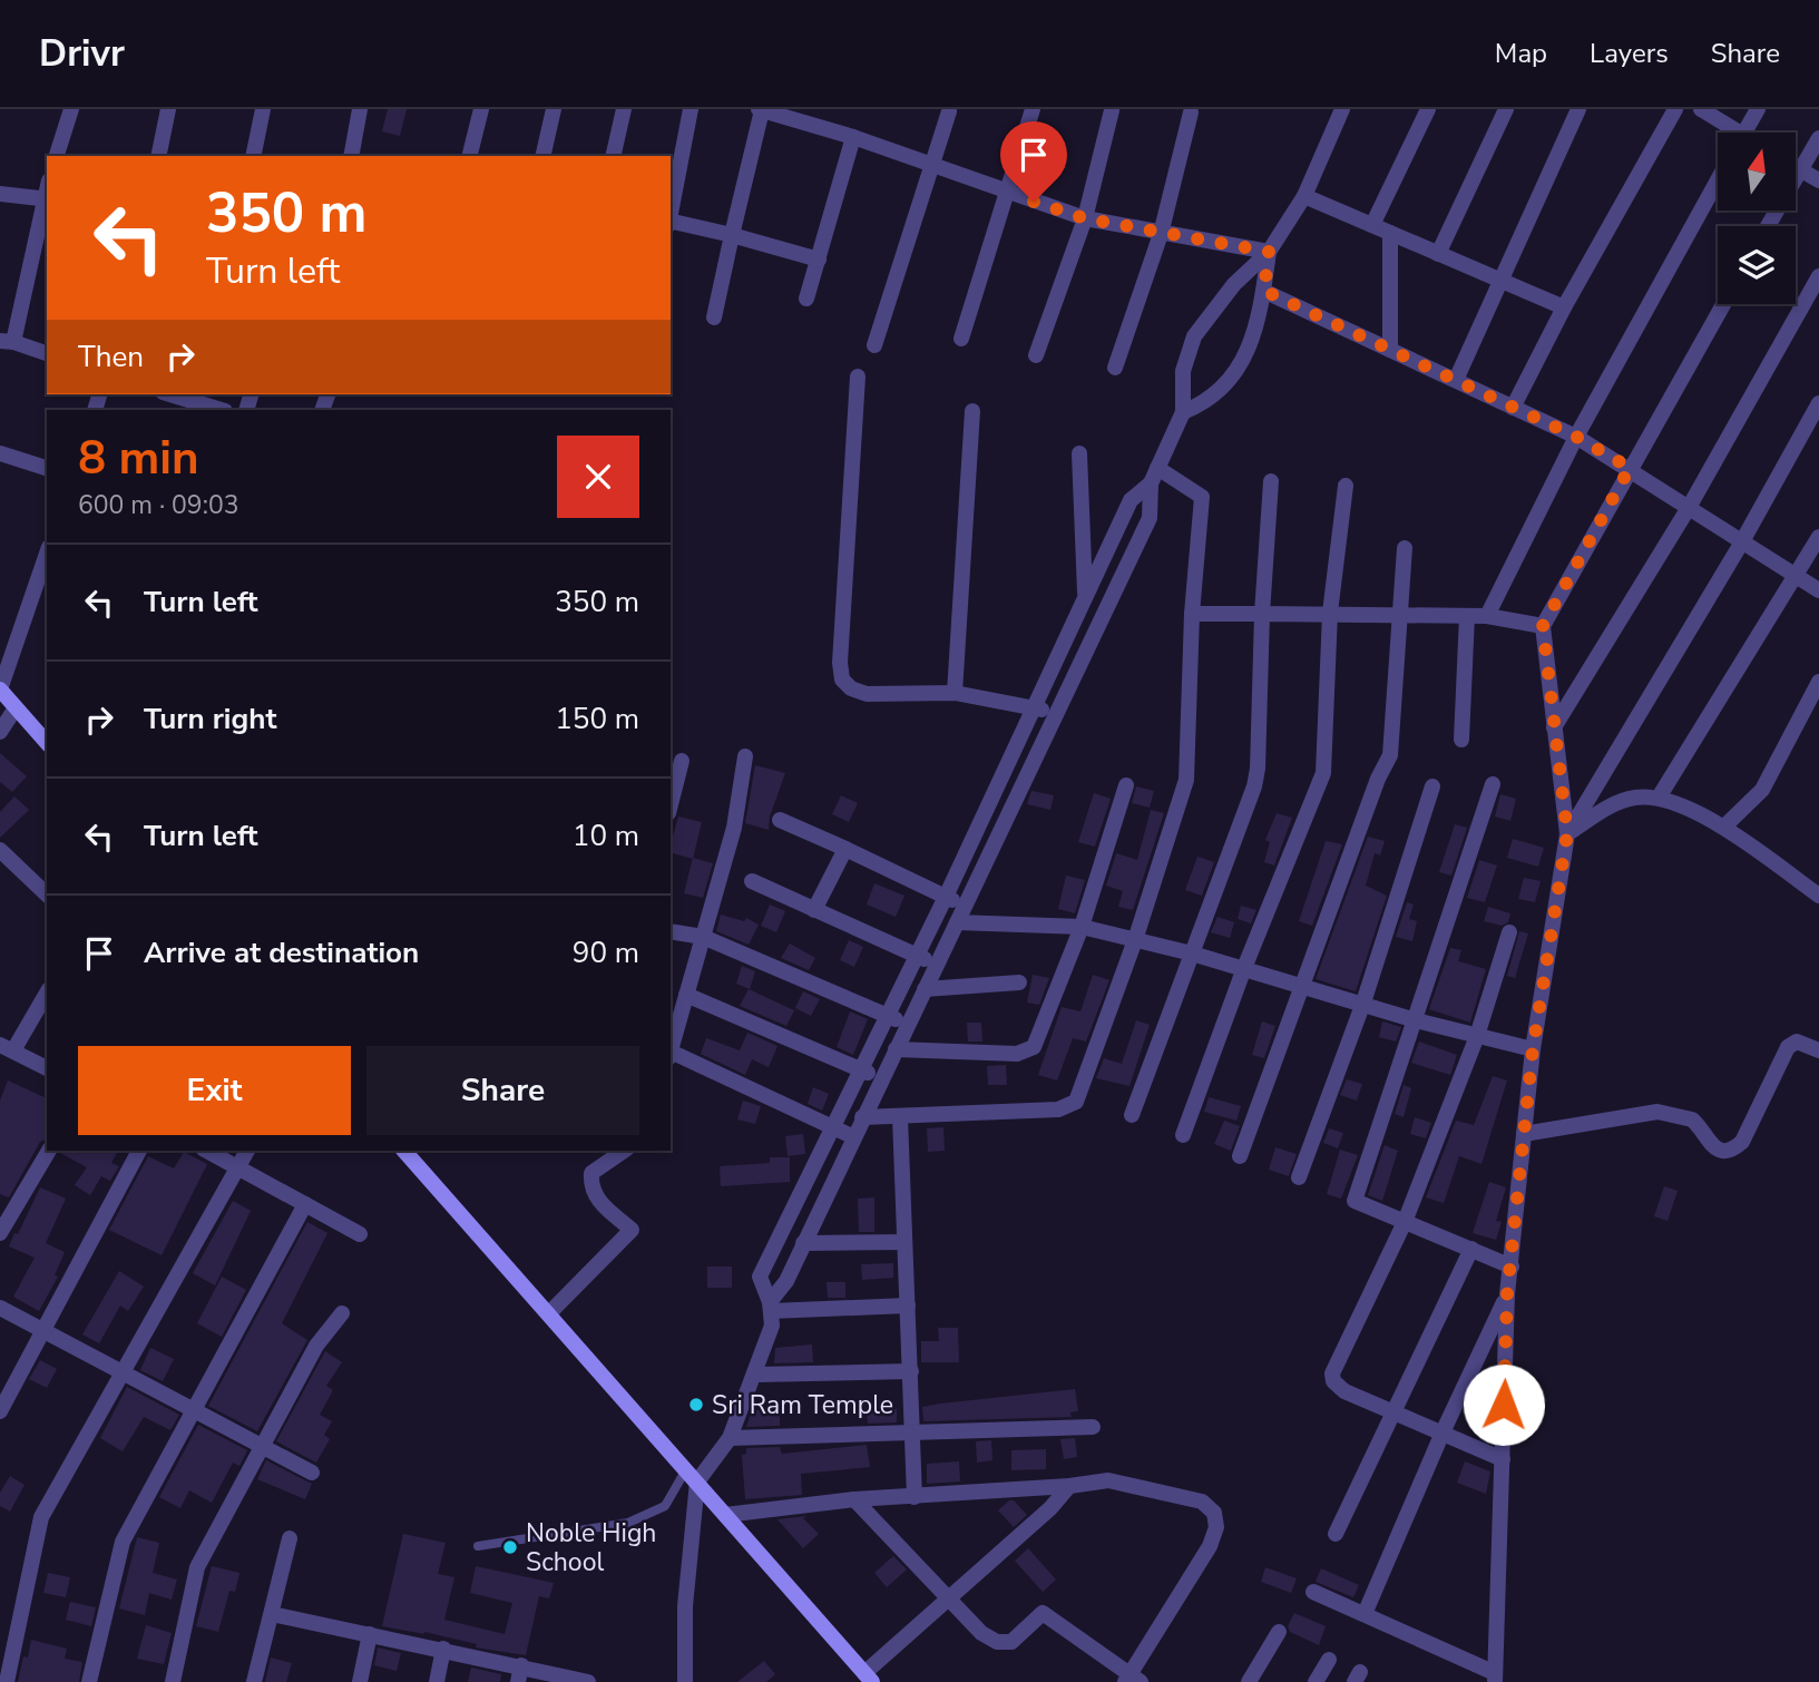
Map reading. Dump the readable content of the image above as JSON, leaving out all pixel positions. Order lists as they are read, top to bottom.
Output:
{
  "places": ["Sri Ram Temple", "Noble High School"],
  "north": "top",
  "page": {
    "header": "Drivr",
    "nav": ["Map", "Layers", "Share"],
    "turn": ["350 m", "Turn left"],
    "then": "Then",
    "heading": ["8 min", "600 m · 09:03"],
    "list": [
      {
        "name": "Turn left",
        "value": "350 m"
      },
      {
        "name": "Turn right",
        "value": "150 m"
      },
      {
        "name": "Turn left",
        "value": "10 m"
      },
      {
        "name": "Arrive at destination",
        "value": "90 m"
      }
    ],
    "buttons": ["Exit", "Share"]
  }
}
